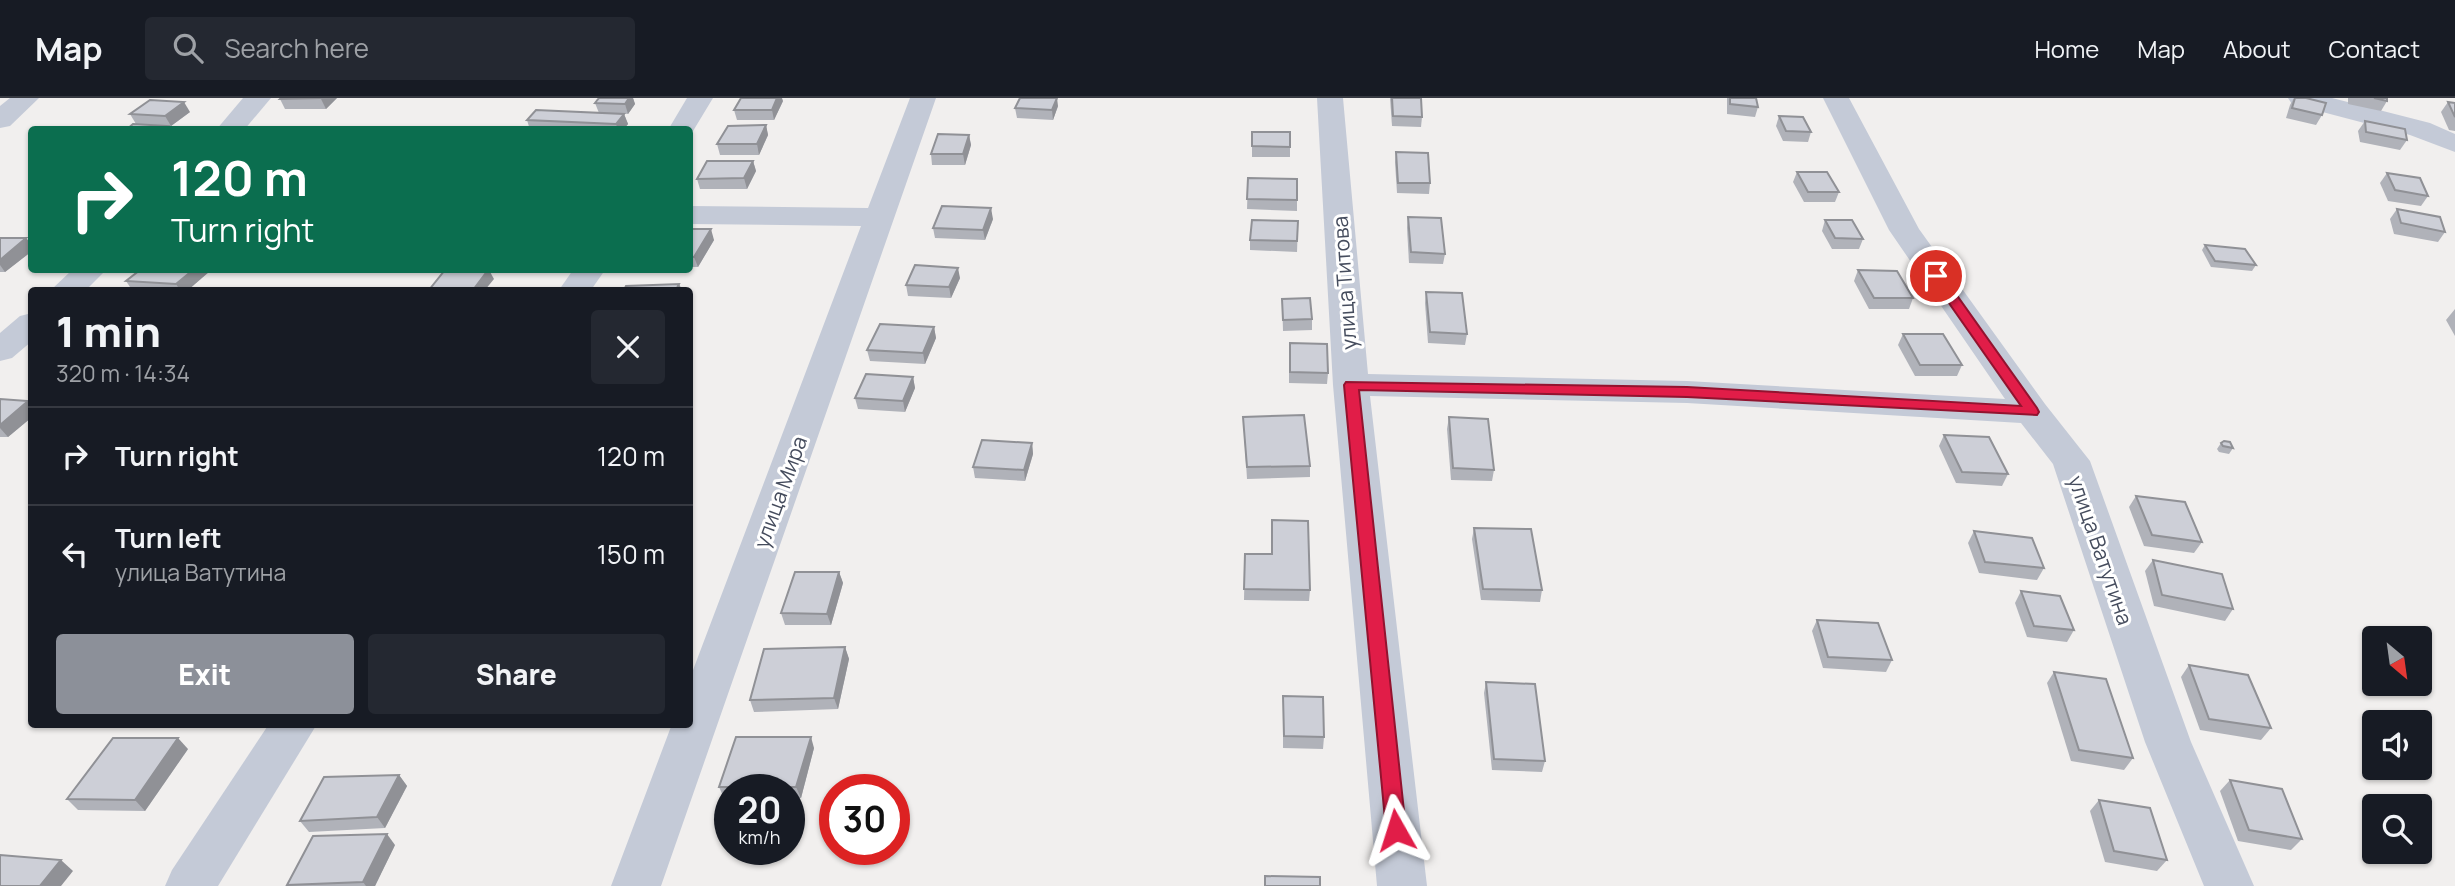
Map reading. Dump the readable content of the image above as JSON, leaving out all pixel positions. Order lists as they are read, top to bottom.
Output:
{
  "streets": {
    "street": ["улица Титова", "улица Мира", "улица Ватутина"]
  },
  "north": "bottom right",
  "page": {
    "header": "Map",
    "search": "Search here",
    "nav": [
      "Home",
      "Map",
      "About",
      "Contact"
    ],
    "turn": ["120 m", "Turn right"],
    "heading": ["1 min", "320 m · 14:34"],
    "list": [
      {
        "name": "Turn right",
        "value": "120 m"
      },
      {
        "name": "Turn left",
        "note": "улица Ватутина",
        "value": "150 m"
      }
    ],
    "buttons": ["Exit", "Share"],
    "speed": "20 km/h",
    "limit": "30"
  }
}
